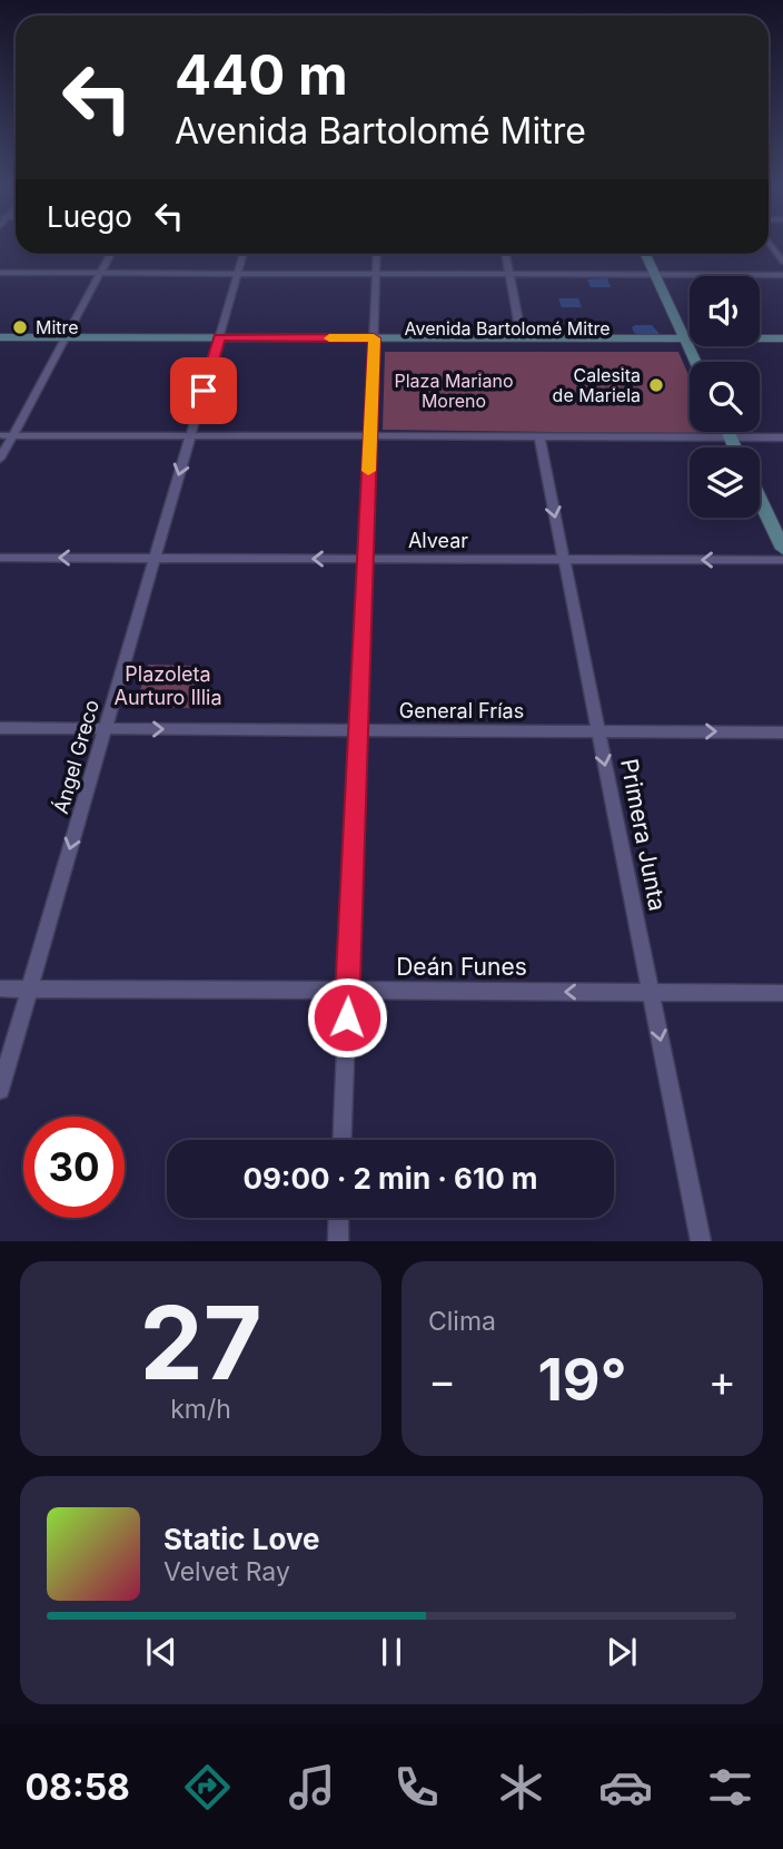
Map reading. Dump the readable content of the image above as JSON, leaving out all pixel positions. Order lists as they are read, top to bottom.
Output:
{
  "streets": {
    "main road": ["Avenida Bartolomé Mitre"],
    "street": [
      "Alvear",
      "General Frías",
      "Ángel Greco",
      "Primera Junta",
      "Deán Funes"
    ]
  },
  "crossings": [
    ["Avenida Bartolomé Mitre", "Ángel Greco"],
    ["Alvear", "Ángel Greco"],
    ["Alvear", "Primera Junta"],
    ["General Frías", "Ángel Greco"],
    ["General Frías", "Primera Junta"],
    ["Ángel Greco", "Deán Funes"],
    ["Primera Junta", "Deán Funes"]
  ],
  "one_way": [
    "Alvear",
    "General Frías",
    "Ángel Greco",
    "Primera Junta",
    "Deán Funes"
  ],
  "parks": ["Plaza Mariano Moreno", "Plazoleta Aurturo Illia"],
  "places": ["Mitre", "Calesita de Mariela"],
  "page": {
    "turn": ["440 m", "Avenida Bartolomé Mitre"],
    "then": "Luego",
    "limit": "30",
    "trip": "09:00 · 2 min · 610 m",
    "tile": [
      ["27", "km/h"],
      "Clima"
    ],
    "heat": ["−", "19°", "+"],
    "song": ["Static Love", "Velvet Ray"],
    "tabs": "08:58"
  }
}
